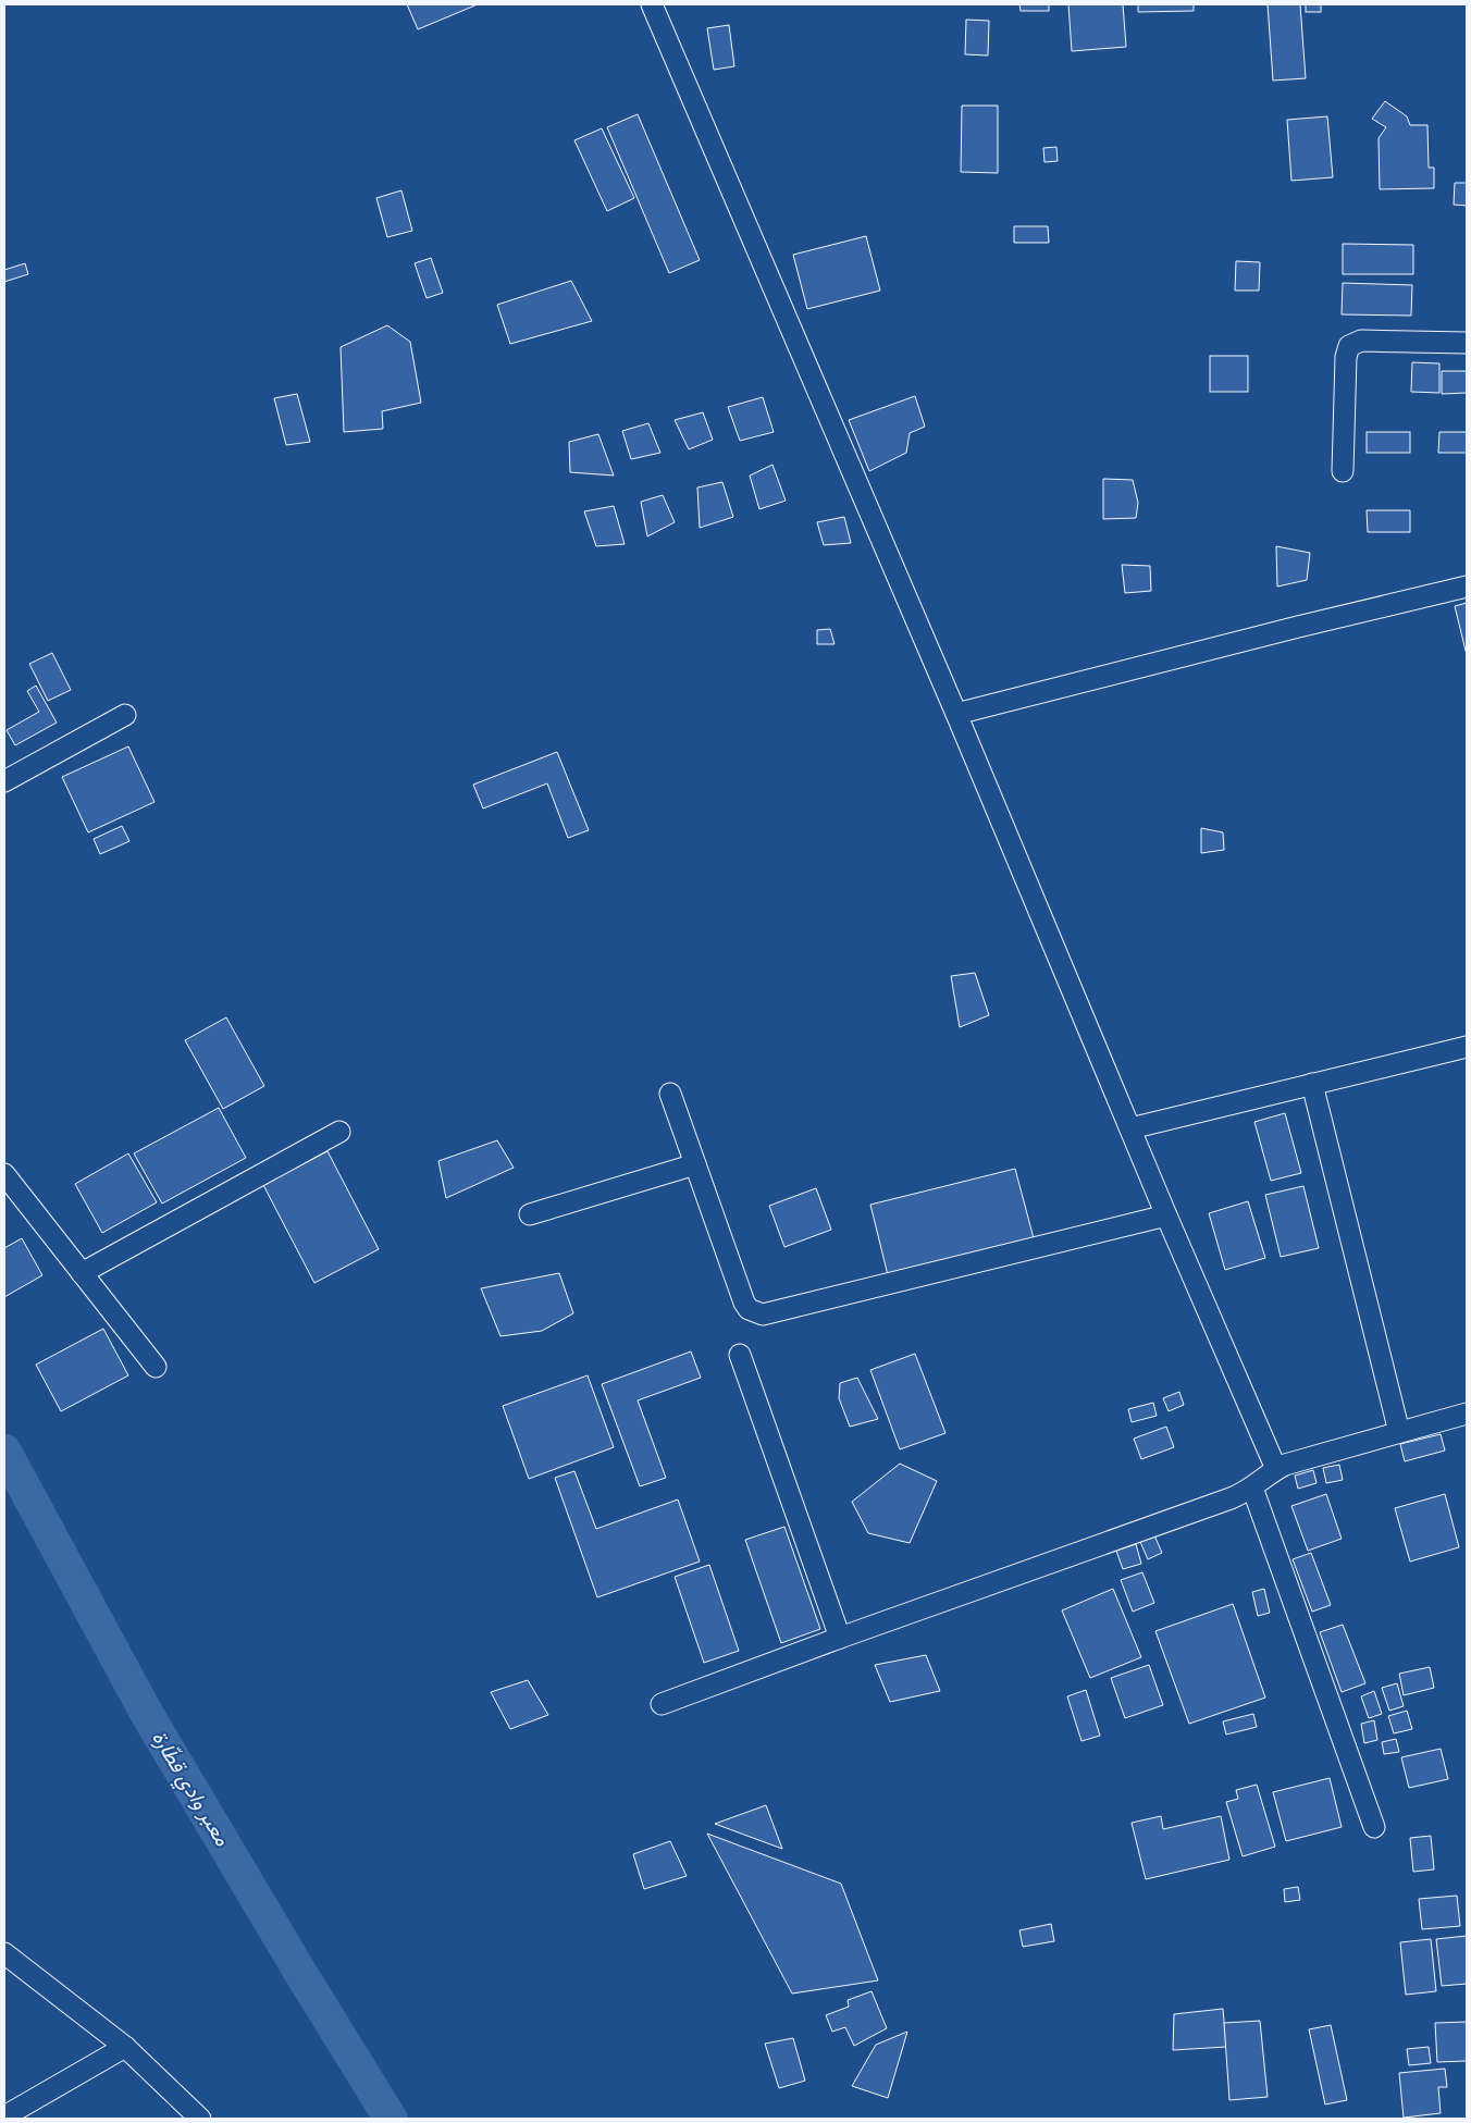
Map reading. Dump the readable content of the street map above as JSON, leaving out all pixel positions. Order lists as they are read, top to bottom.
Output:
{
  "water": ["معبر وادي قطّارة"]
}
